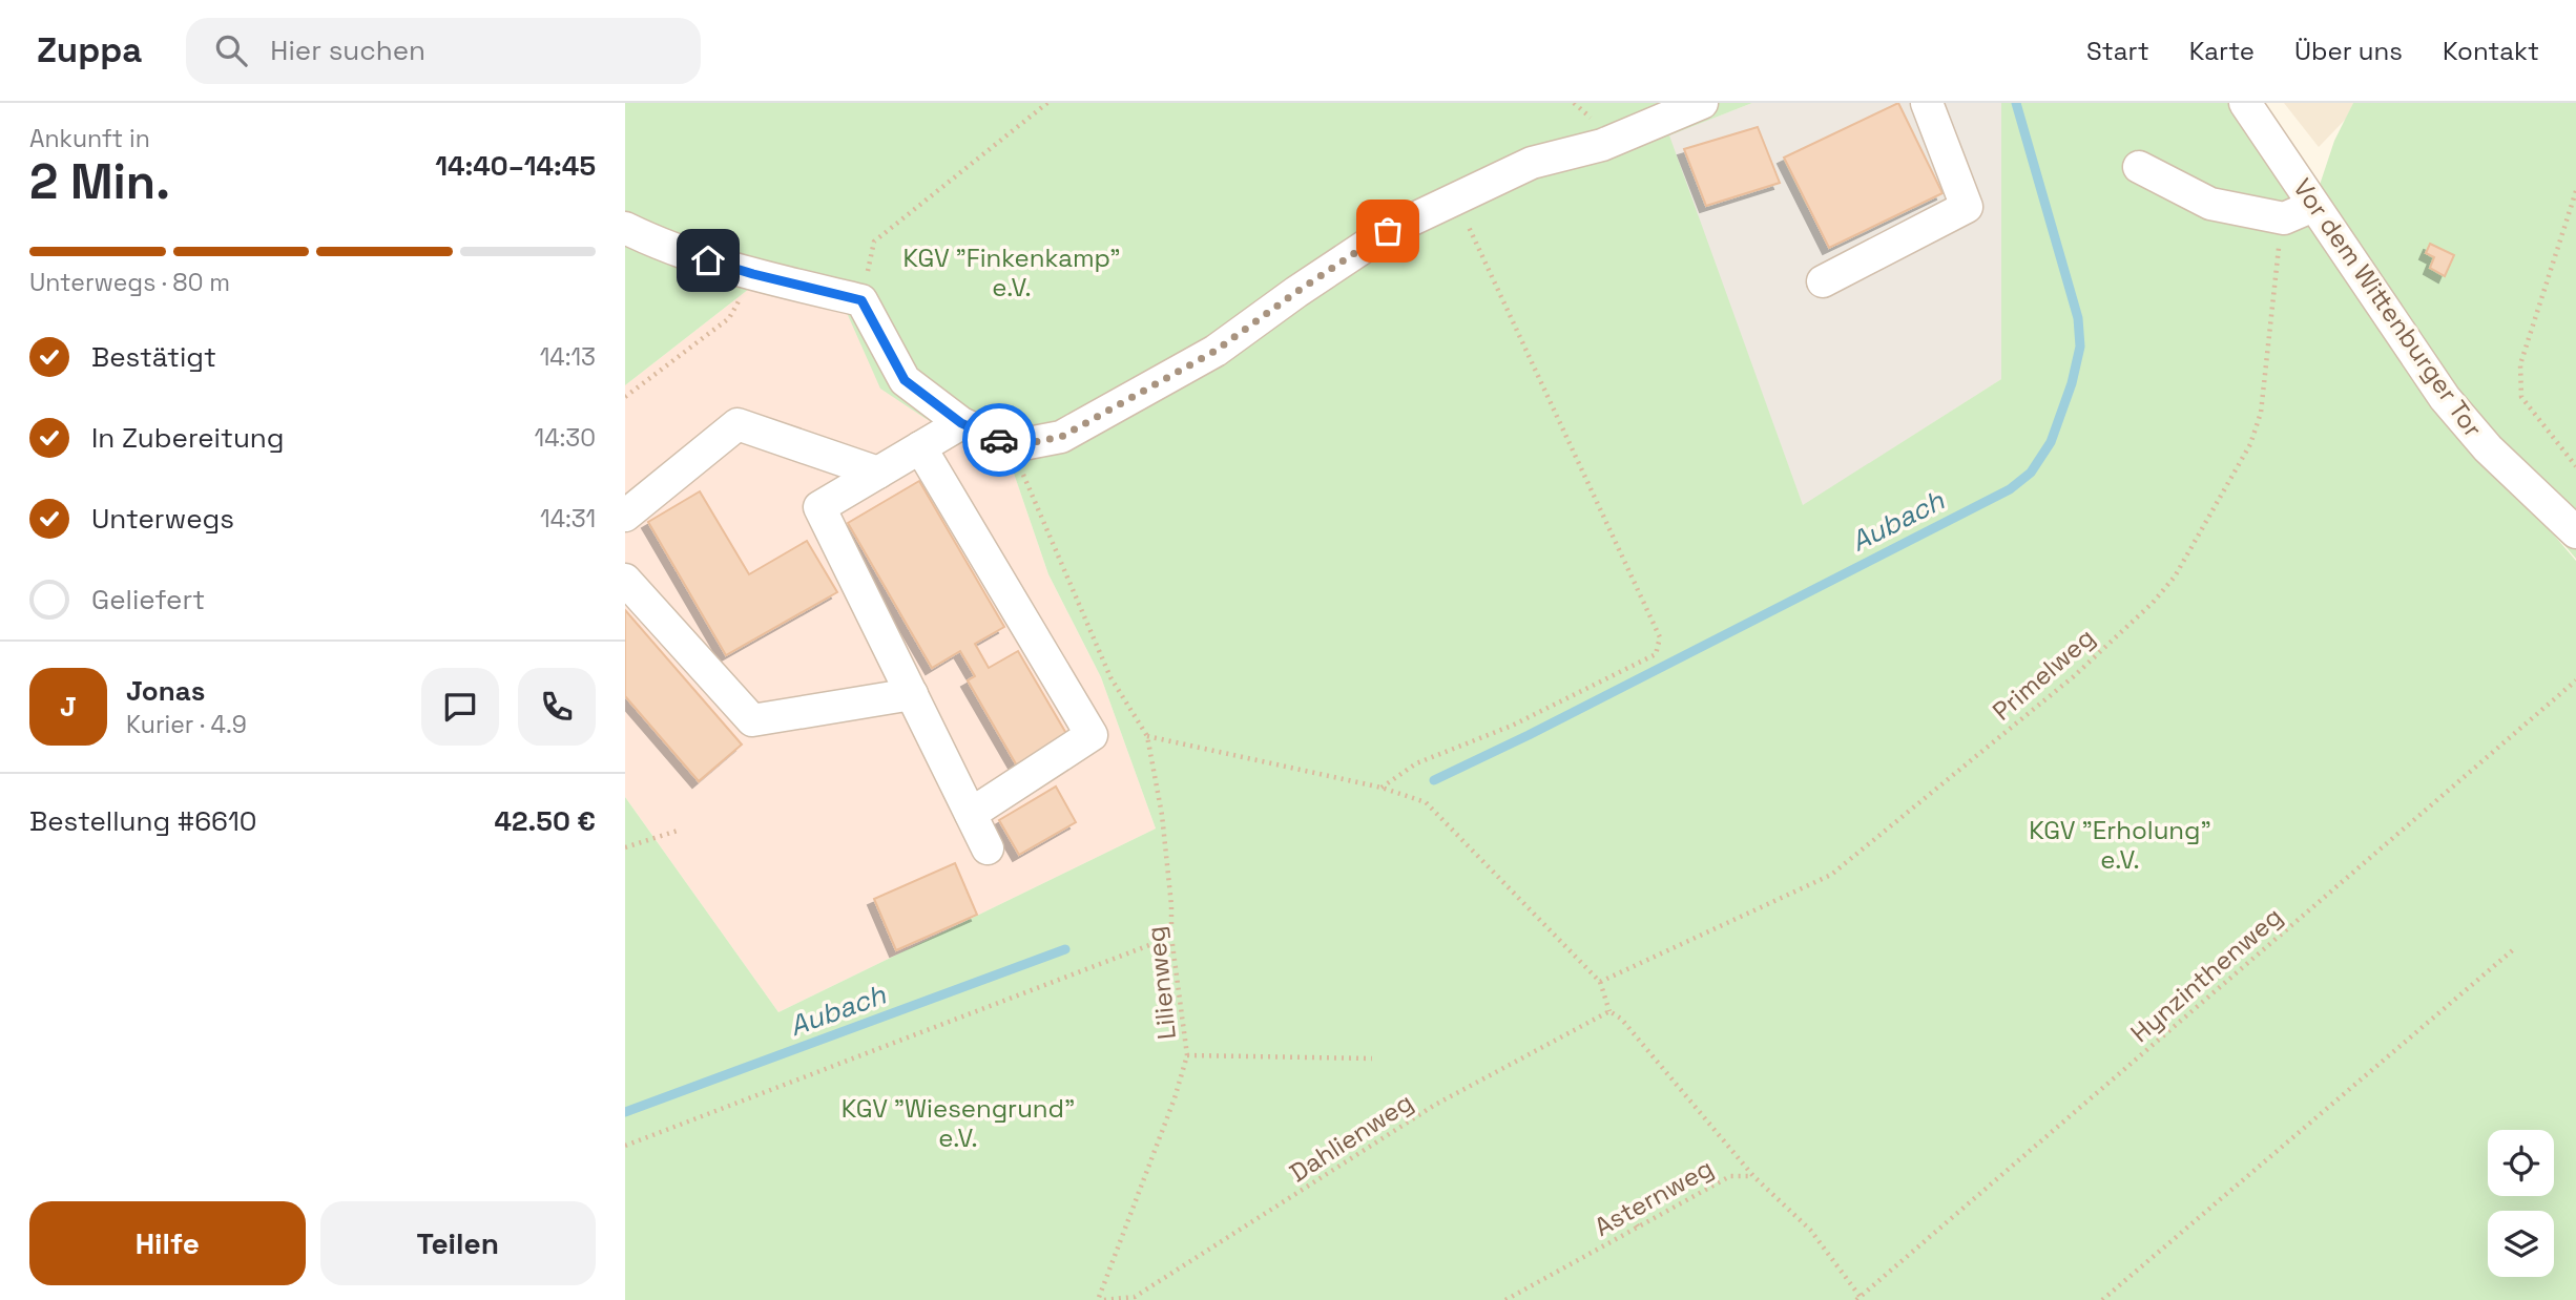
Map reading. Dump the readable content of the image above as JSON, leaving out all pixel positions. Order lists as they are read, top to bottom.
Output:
{
  "streets": {
    "street": ["Vor dem Wittenburger Tor"],
    "path": [
      "Primelweg",
      "Hynzinthenweg",
      "Lilienweg",
      "Dahlienweg",
      "Asternweg"
    ]
  },
  "crossings": [
    ["Hynzinthenweg", "Asternweg"]
  ],
  "water": ["Aubach"],
  "parks": ["KGV \"Finkenkamp\" e.V.", "KGV \"Erholung\" e.V.", "KGV \"Wiesengrund\" e.V."],
  "page": {
    "header": "Zuppa",
    "search": "Hier suchen",
    "nav": [
      "Start",
      "Karte",
      "Über uns",
      "Kontakt"
    ],
    "heading": ["2 Min.", "Ankunft in", "14:40–14:45"],
    "panel": [
      "Jonas",
      "Kurier · 4.9",
      "Bestellung #6610",
      "42.50 €"
    ],
    "bar": "Unterwegs · 80 m",
    "list": [
      ["Bestätigt", "14:13"],
      ["In Zubereitung", "14:30"],
      ["Unterwegs", "14:31"],
      "Geliefert"
    ],
    "round": "J",
    "buttons": ["Hilfe", "Teilen"]
  }
}
